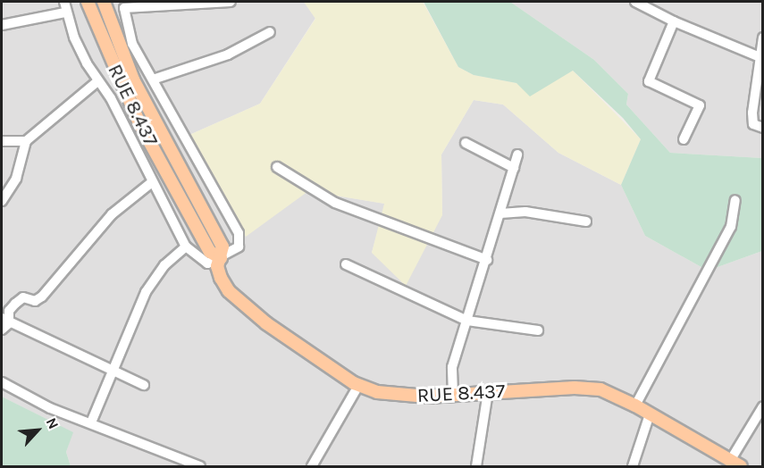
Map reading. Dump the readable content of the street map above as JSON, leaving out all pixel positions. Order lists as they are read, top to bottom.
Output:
{
  "streets": {
    "main road": ["RUE 8.437"]
  },
  "north": "top right"
}
